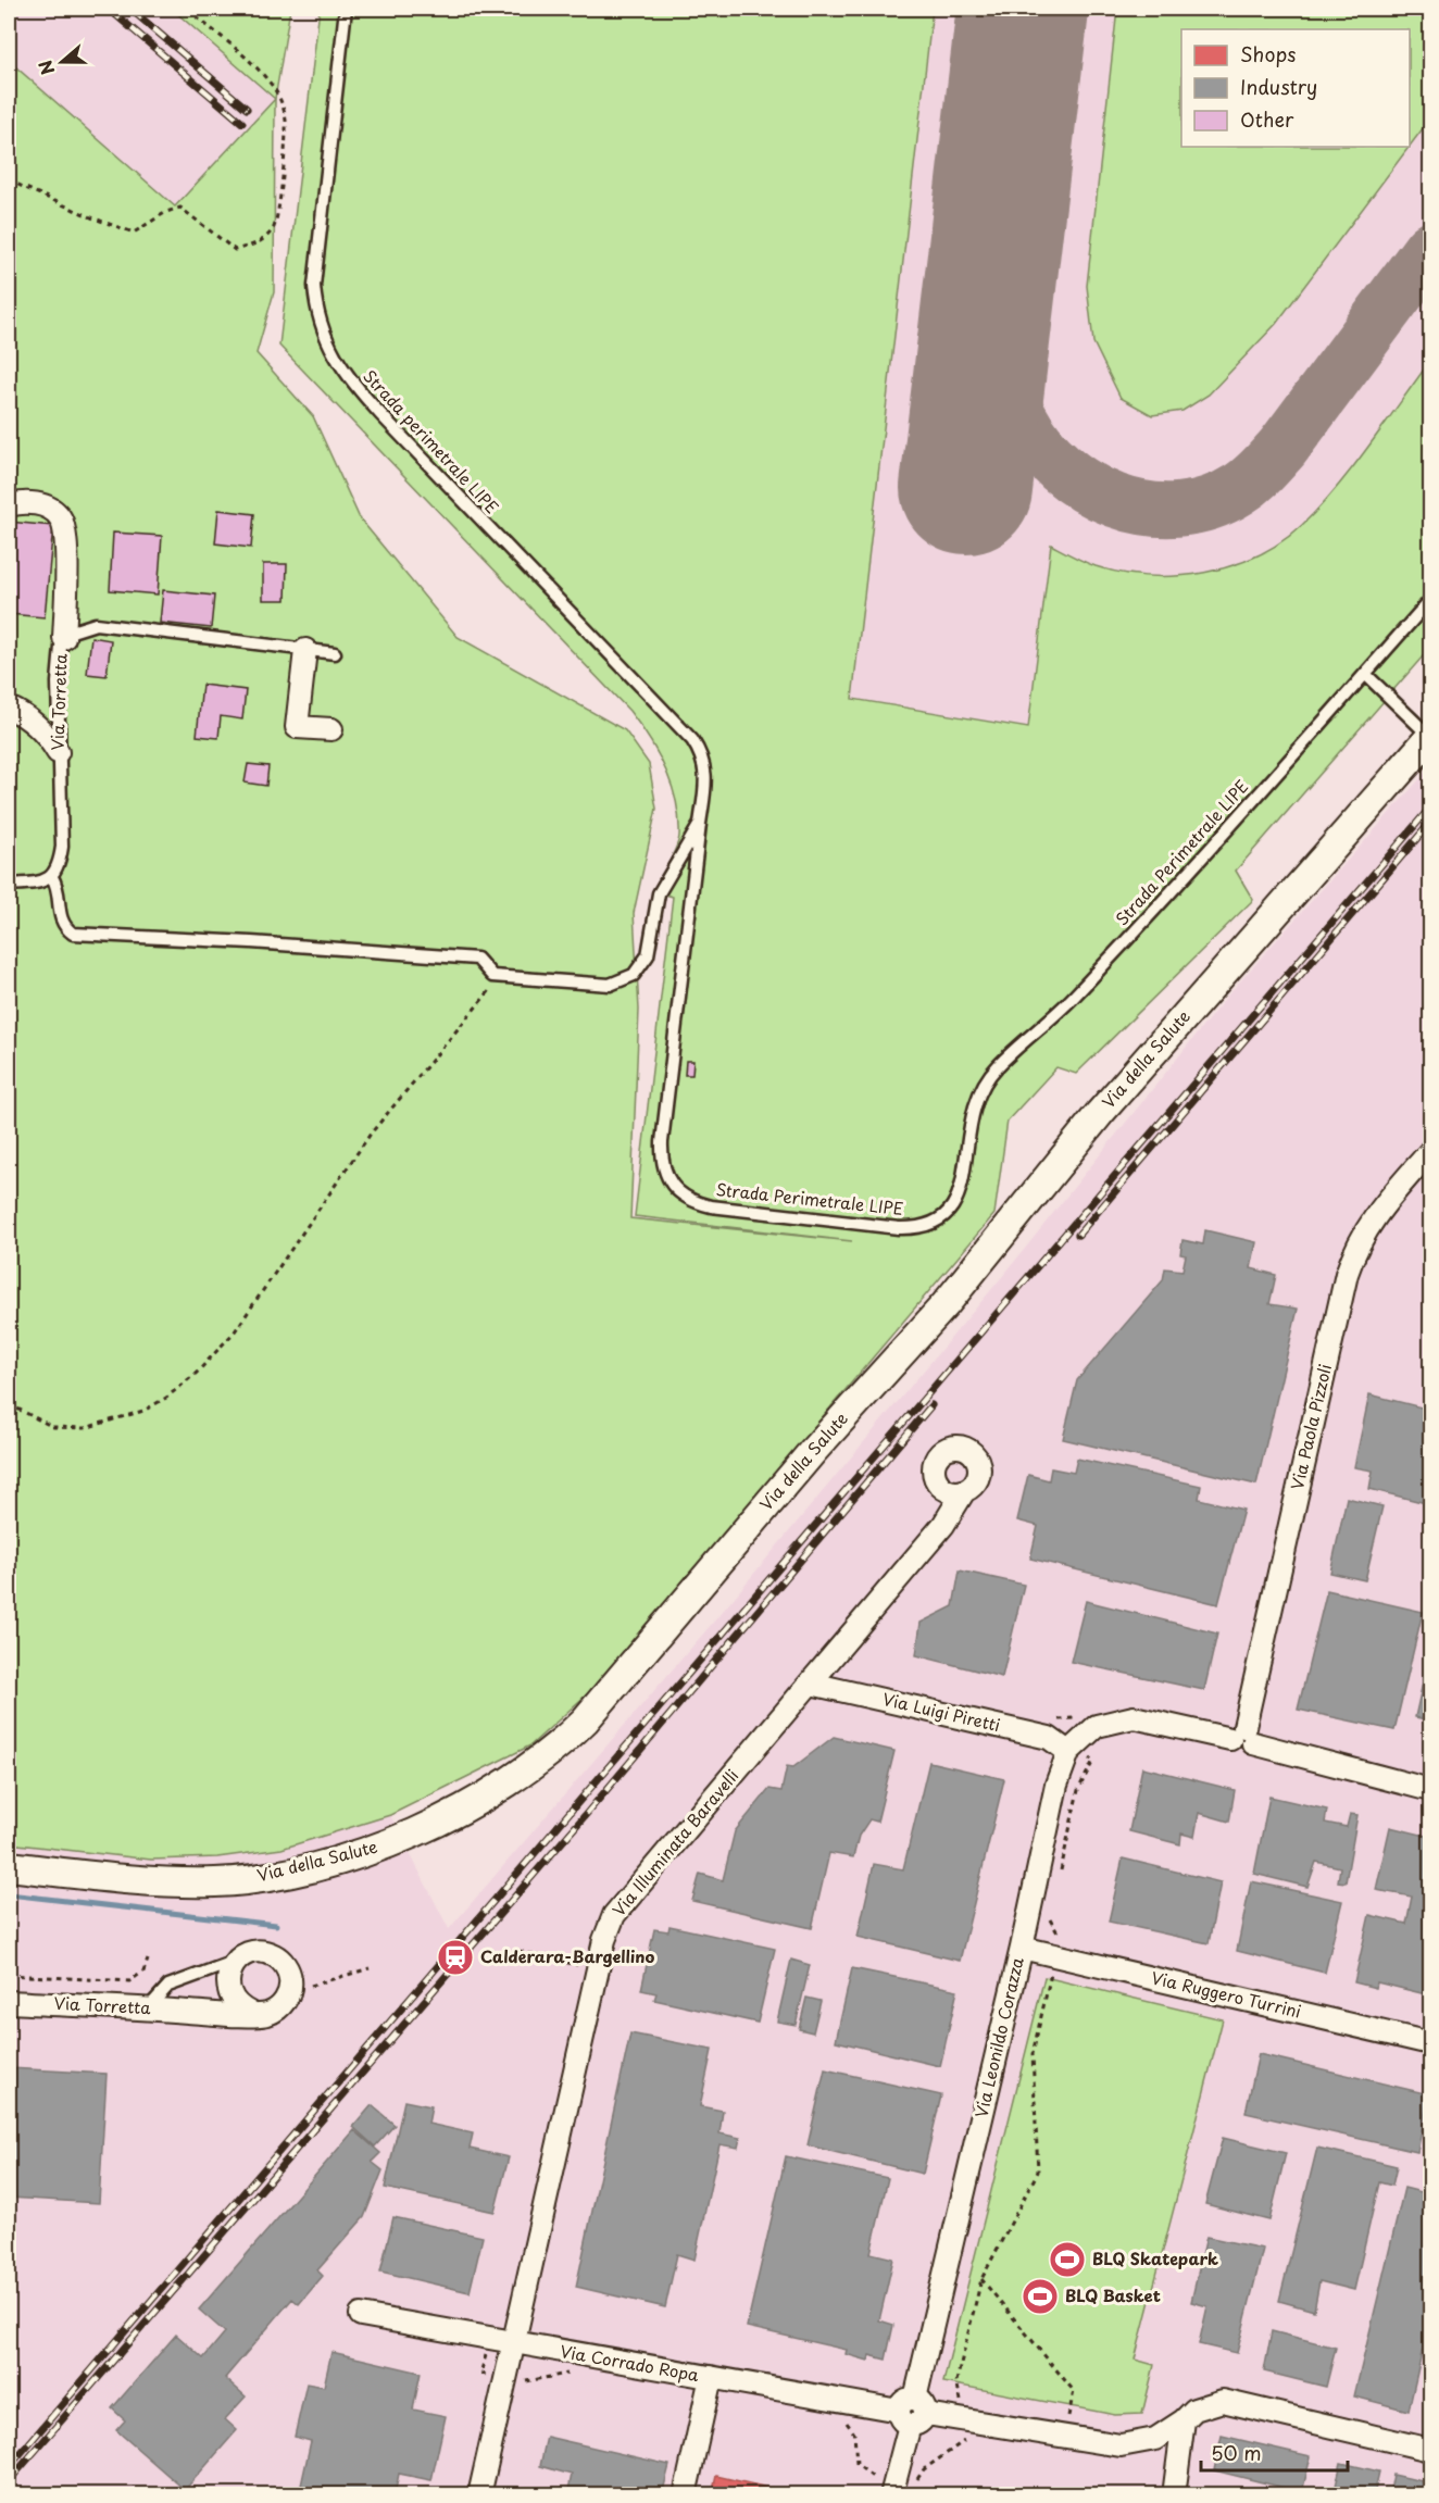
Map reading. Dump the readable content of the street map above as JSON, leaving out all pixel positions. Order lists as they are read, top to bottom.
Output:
{
  "streets": {
    "street": [
      "Via Torretta",
      "Via della Salute",
      "Via Paola Pizzoli",
      "Via Luigi Piretti",
      "Via Illuminata Baravelli",
      "Via Ruggero Turrini",
      "Via Leonildo Corazza",
      "Via Corrado Ropa"
    ],
    "lane": ["Strada perimetrale LIPE", "Strada Perimetrale LIPE"]
  },
  "crossings": [
    ["Strada perimetrale LIPE", "Strada Perimetrale LIPE"],
    ["Via Luigi Piretti", "Via Illuminata Baravelli"],
    ["Via Luigi Piretti", "Via Leonildo Corazza"],
    ["Via Illuminata Baravelli", "Via Corrado Ropa"],
    ["Via Ruggero Turrini", "Via Leonildo Corazza"],
    ["Via Leonildo Corazza", "Via Corrado Ropa"]
  ],
  "places": {
    "station": ["Calderara-Bargellino"],
    "sports": ["BLQ Skatepark", "BLQ Basket"]
  },
  "legend": ["Shops", "Industry", "Other"],
  "scale_bar": "50 m",
  "north": "left"
}
